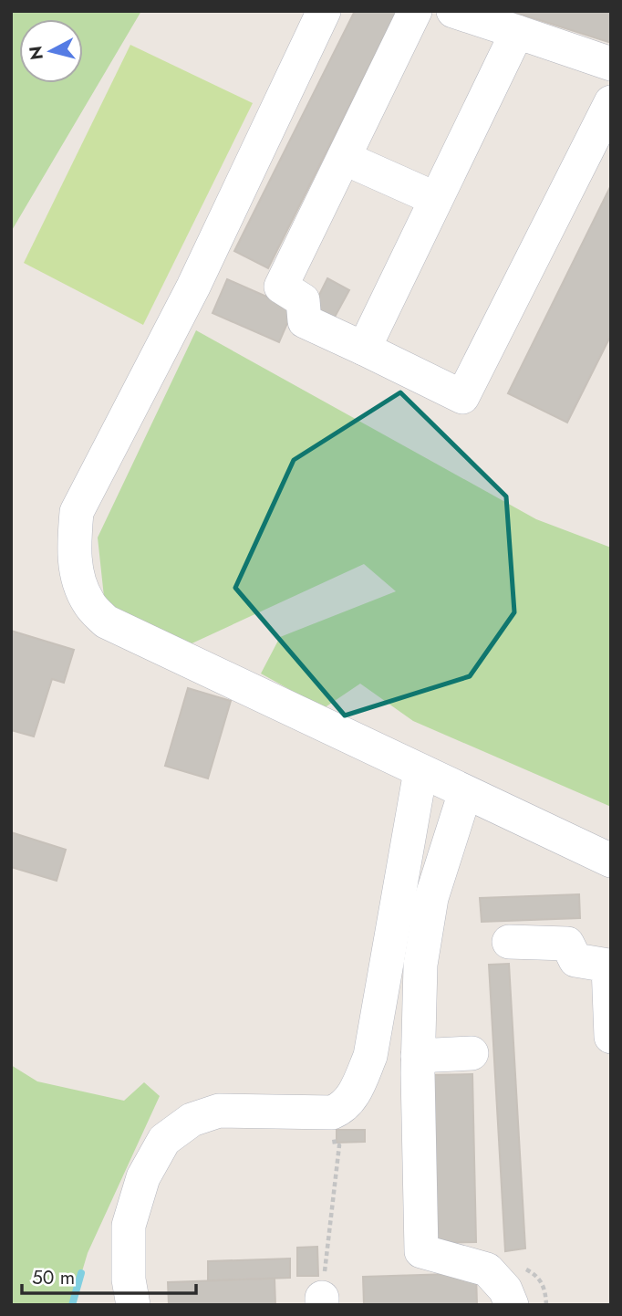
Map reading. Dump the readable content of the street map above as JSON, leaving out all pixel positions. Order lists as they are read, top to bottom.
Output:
{
  "scale_bar": "50 m",
  "north": "left"
}
